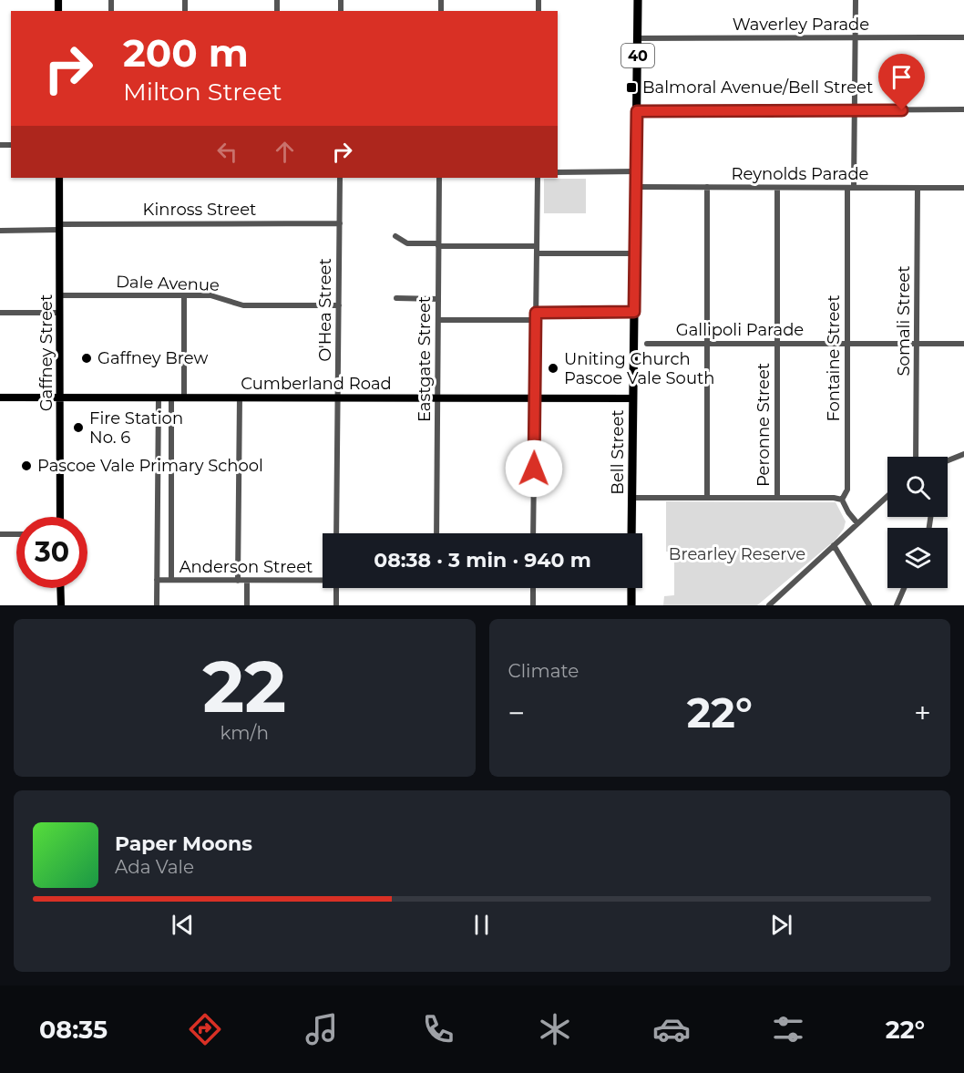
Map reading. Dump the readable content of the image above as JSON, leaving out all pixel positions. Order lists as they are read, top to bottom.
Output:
{
  "streets": {
    "highway": ["40", "Bell Street"],
    "main road": ["Gaffney Street", "Cumberland Road"],
    "street": [
      "Waverley Parade",
      "Reynolds Parade",
      "Kinross Street",
      "Dale Avenue",
      "O'Hea Street",
      "Somali Street",
      "Gallipoli Parade",
      "Fontaine Street",
      "Eastgate Street",
      "Peronne Street",
      "Anderson Street"
    ]
  },
  "crossings": [
    ["Waverley Parade", "Fontaine Street"],
    ["Waverley Parade", "Bell Street"],
    ["Reynolds Parade", "Somali Street"],
    ["Reynolds Parade", "Fontaine Street"],
    ["Reynolds Parade", "Peronne Street"],
    ["Reynolds Parade", "Bell Street"],
    ["Kinross Street", "O'Hea Street"],
    ["Kinross Street", "Gaffney Street"],
    ["Dale Avenue", "O'Hea Street"],
    ["Dale Avenue", "Gaffney Street"],
    ["O'Hea Street", "Cumberland Road"],
    ["Somali Street", "Gallipoli Parade"],
    ["Gallipoli Parade", "Fontaine Street"],
    ["Gallipoli Parade", "Peronne Street"],
    ["Gaffney Street", "Cumberland Road"],
    ["Eastgate Street", "Cumberland Road"],
    ["Cumberland Road", "Bell Street"]
  ],
  "parks": ["Brearley Reserve"],
  "places": {
    "transit": ["Balmoral Avenue/Bell Street"],
    "other": [
      "Gaffney Brew",
      "Uniting Church Pascoe Vale South",
      "Fire Station No. 6",
      "Pascoe Vale Primary School"
    ]
  },
  "page": {
    "turn": ["200 m", "Milton Street"],
    "limit": "30",
    "trip": "08:38 · 3 min · 940 m",
    "tile": [
      ["22", "km/h"],
      "Climate"
    ],
    "heat": ["−", "22°", "+"],
    "song": ["Paper Moons", "Ada Vale"],
    "tabs": ["08:35", "22°"]
  }
}
